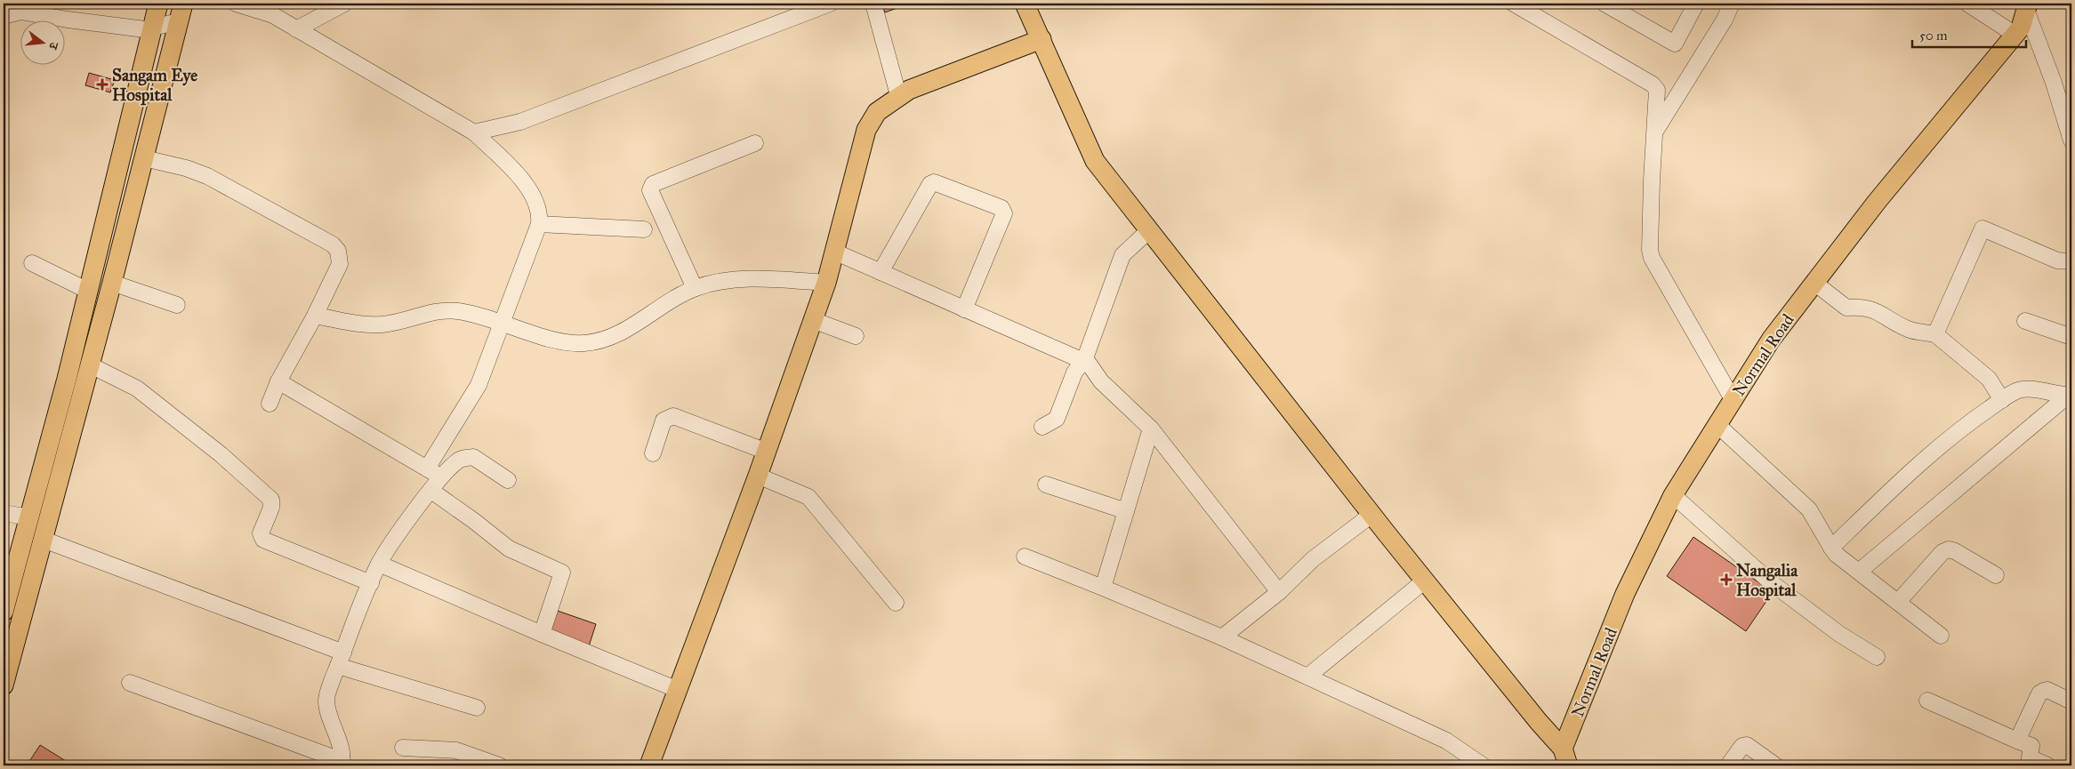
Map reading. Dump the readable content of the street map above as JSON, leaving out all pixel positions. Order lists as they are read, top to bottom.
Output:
{
  "streets": {
    "main road": ["Normal Road"]
  },
  "places": {
    "health": ["Sangam Eye Hospital", "Nangalia Hospital"]
  },
  "scale_bar": "50 m",
  "north": "right"
}
